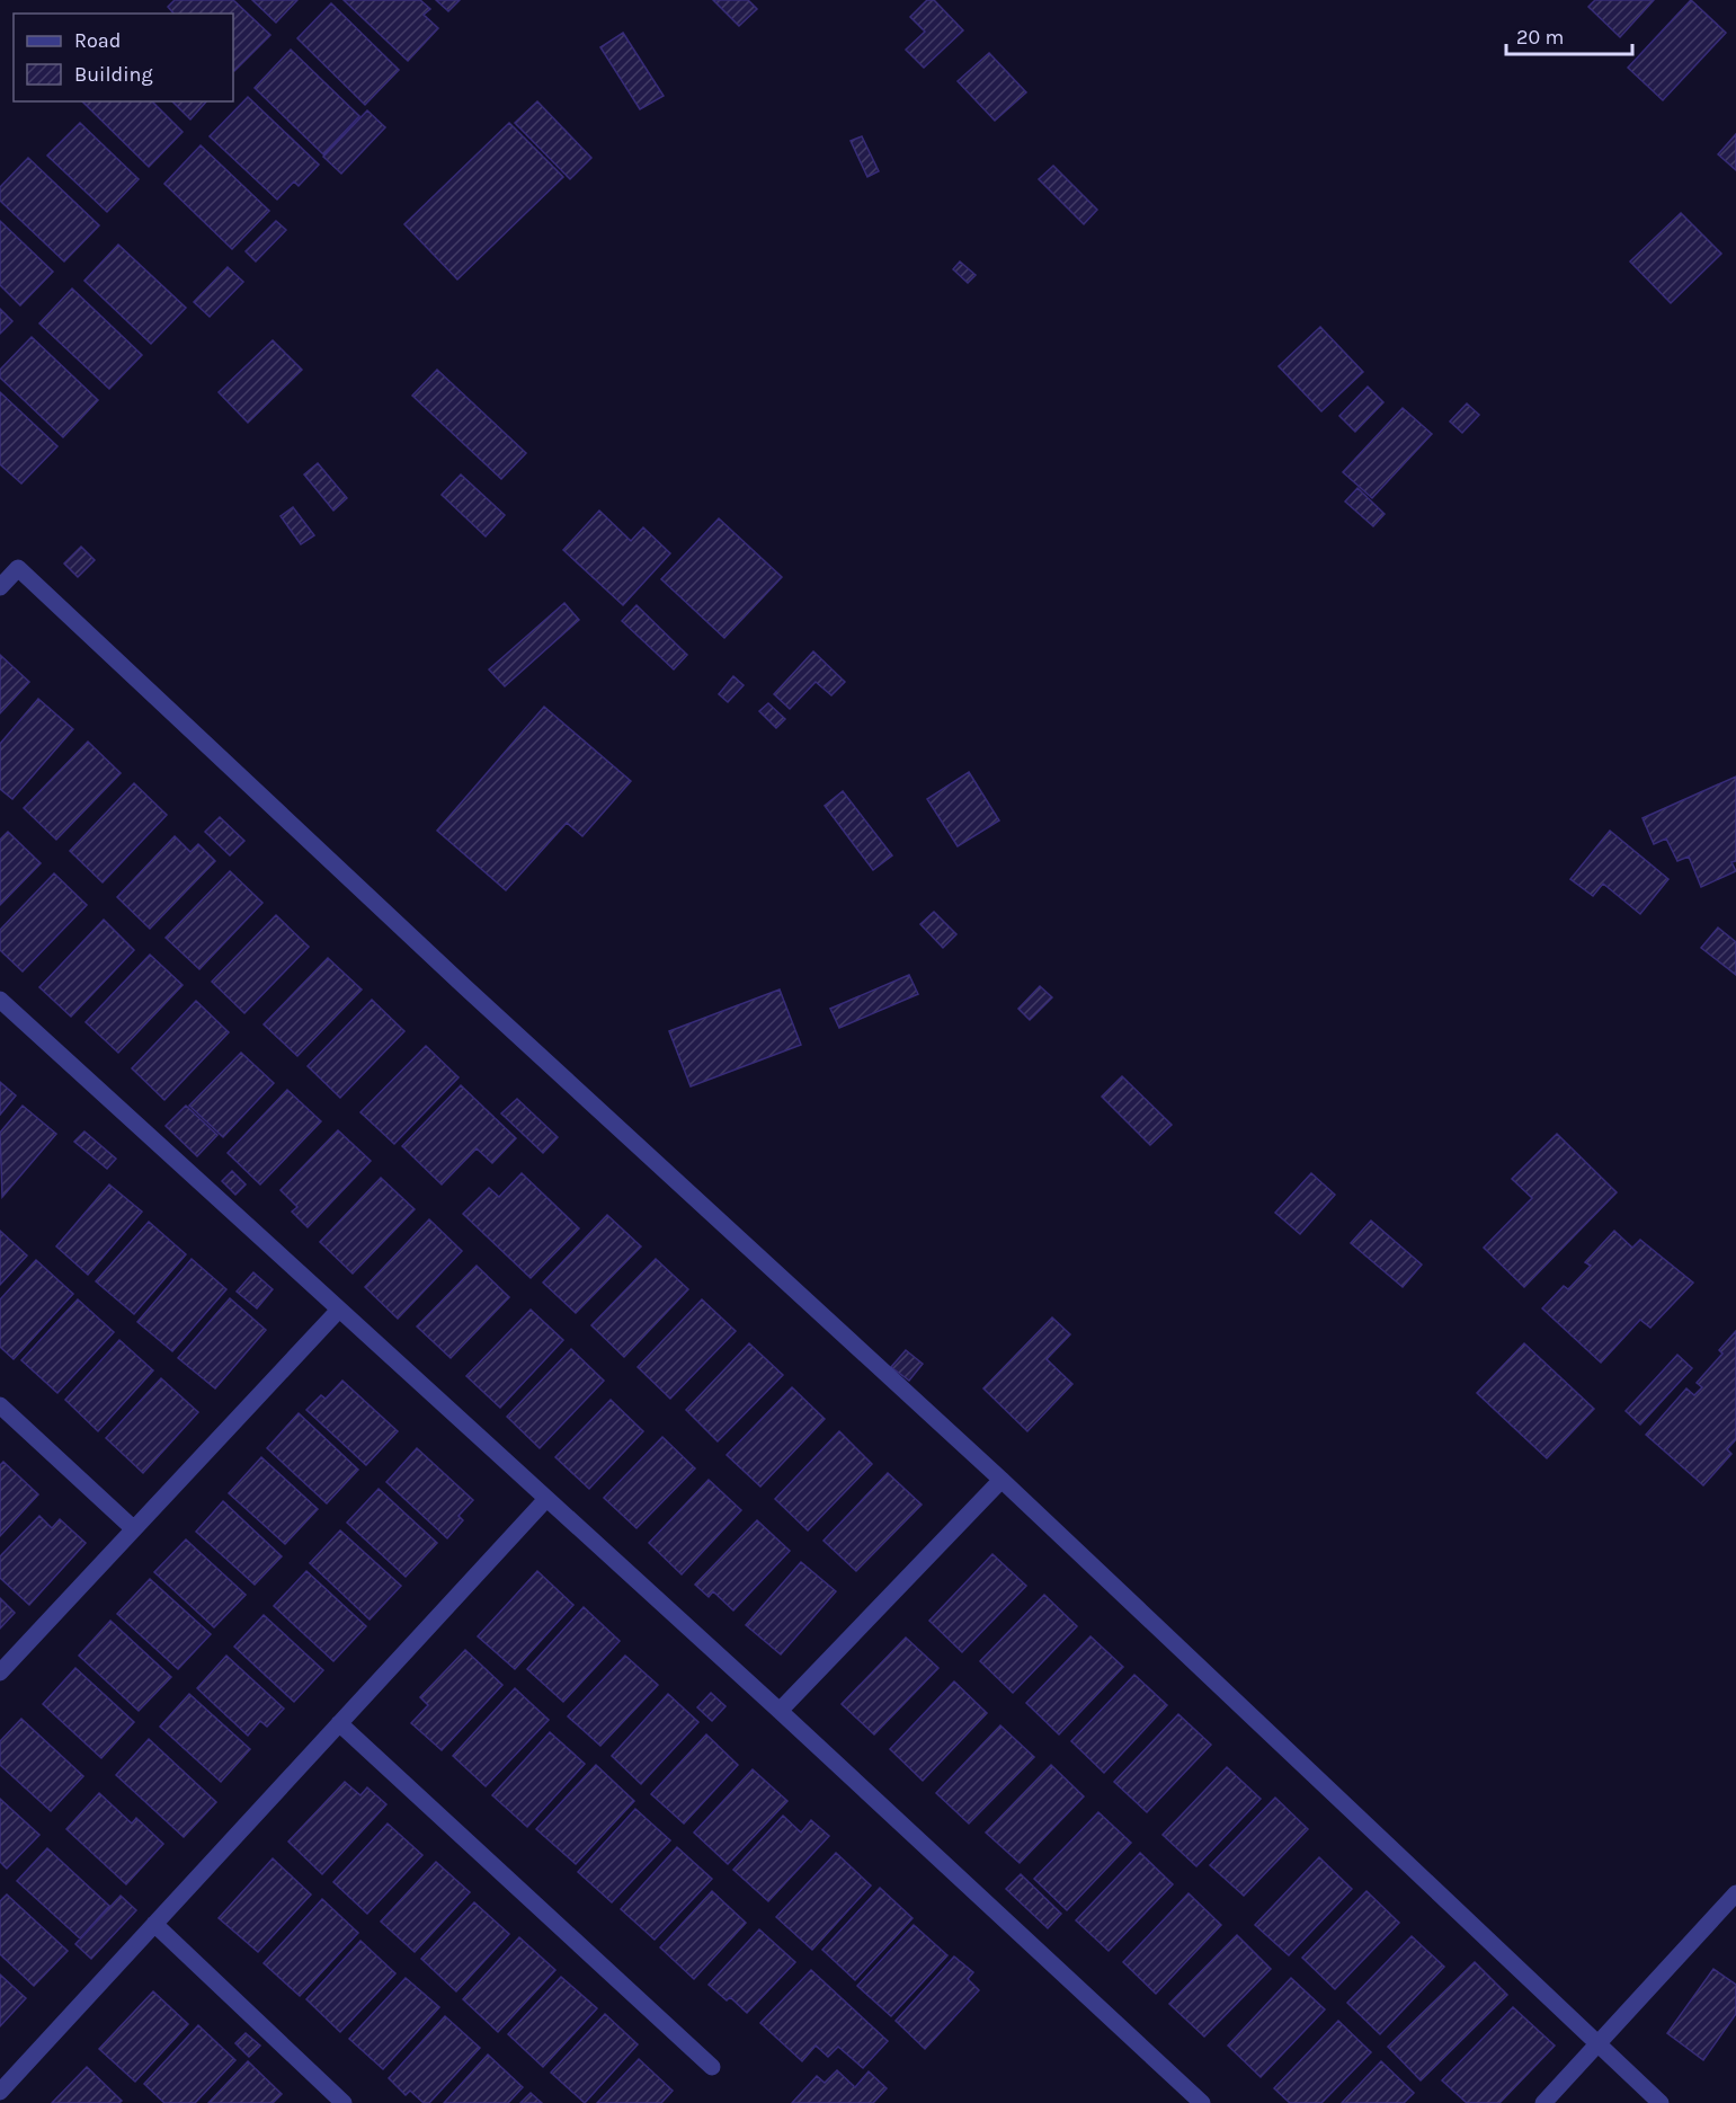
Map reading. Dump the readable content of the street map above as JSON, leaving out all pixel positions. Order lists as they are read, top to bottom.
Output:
{
  "legend": ["Road", "Building"],
  "scale_bar": "20 m"
}
